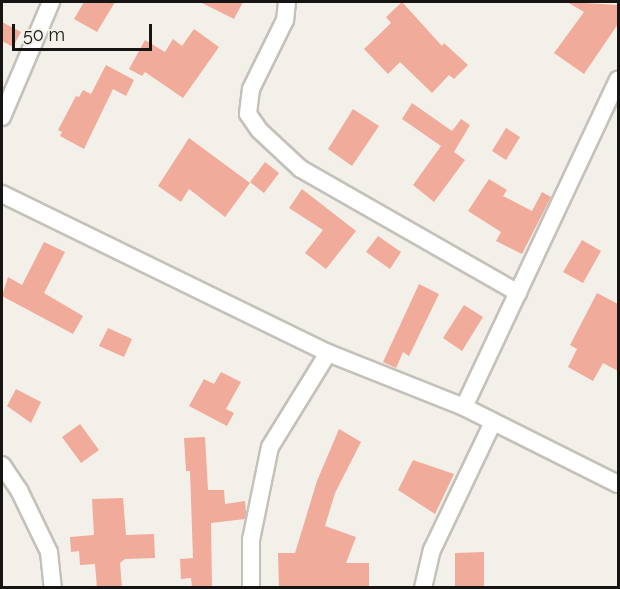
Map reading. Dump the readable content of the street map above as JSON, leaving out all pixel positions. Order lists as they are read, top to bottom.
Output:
{
  "scale_bar": "50 m"
}
